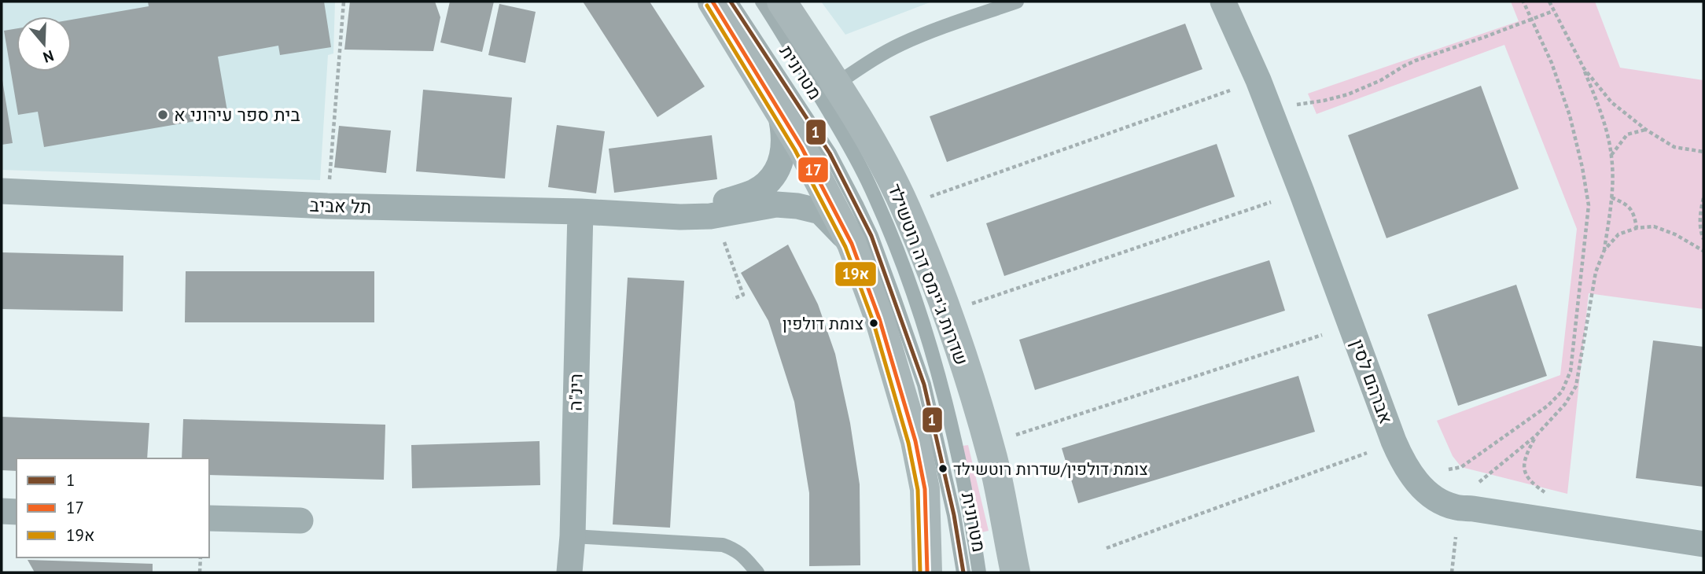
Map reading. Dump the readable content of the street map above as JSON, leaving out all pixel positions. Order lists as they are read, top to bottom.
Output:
{
  "streets": {
    "street": [
      "תל אביב",
      "שדרות ג'יימס דה רוטשילד",
      "אברהם לסין",
      "רינ\"ה"
    ],
    "lane": ["מטרונית"]
  },
  "crossings": [
    ["תל אביב", "רינ\"ה"]
  ],
  "places": ["בית ספר עירוני א", "צומת דולפין", "צומת דולפין/שדרות רוטשילד"],
  "lines": ["transit line 1", "transit line 17", "transit line 19א"],
  "legend": ["1", "17", "19א"],
  "north": "bottom"
}
